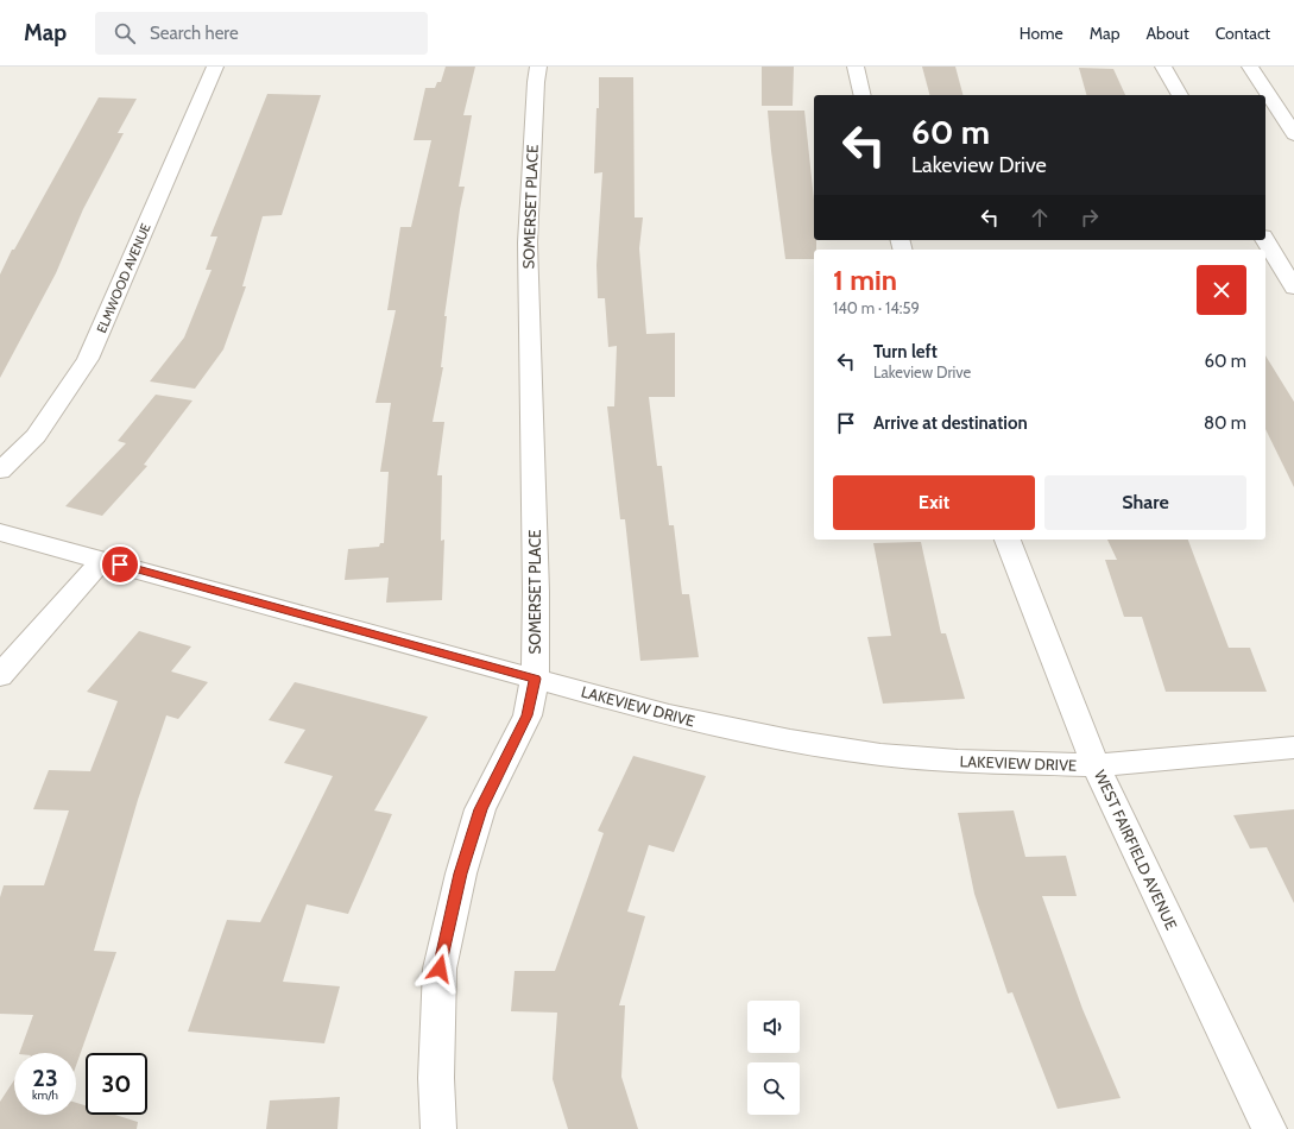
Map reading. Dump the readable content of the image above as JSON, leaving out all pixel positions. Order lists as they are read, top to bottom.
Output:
{
  "streets": {
    "street": [
      "SOMERSET PLACE",
      "ELMWOOD AVENUE",
      "LAKEVIEW DRIVE",
      "WEST FAIRFIELD AVENUE"
    ]
  },
  "crossings": [
    ["SOMERSET PLACE", "LAKEVIEW DRIVE"],
    ["LAKEVIEW DRIVE", "WEST FAIRFIELD AVENUE"]
  ],
  "page": {
    "header": "Map",
    "search": "Search here",
    "nav": [
      "Home",
      "Map",
      "About",
      "Contact"
    ],
    "turn": ["60 m", "Lakeview Drive"],
    "heading": ["1 min", "140 m · 14:59"],
    "list": [
      {
        "name": "Turn left",
        "note": "Lakeview Drive",
        "value": "60 m"
      },
      {
        "name": "Arrive at destination",
        "value": "80 m"
      }
    ],
    "buttons": ["Exit", "Share"],
    "speed": "23 km/h",
    "limit": "30"
  }
}
